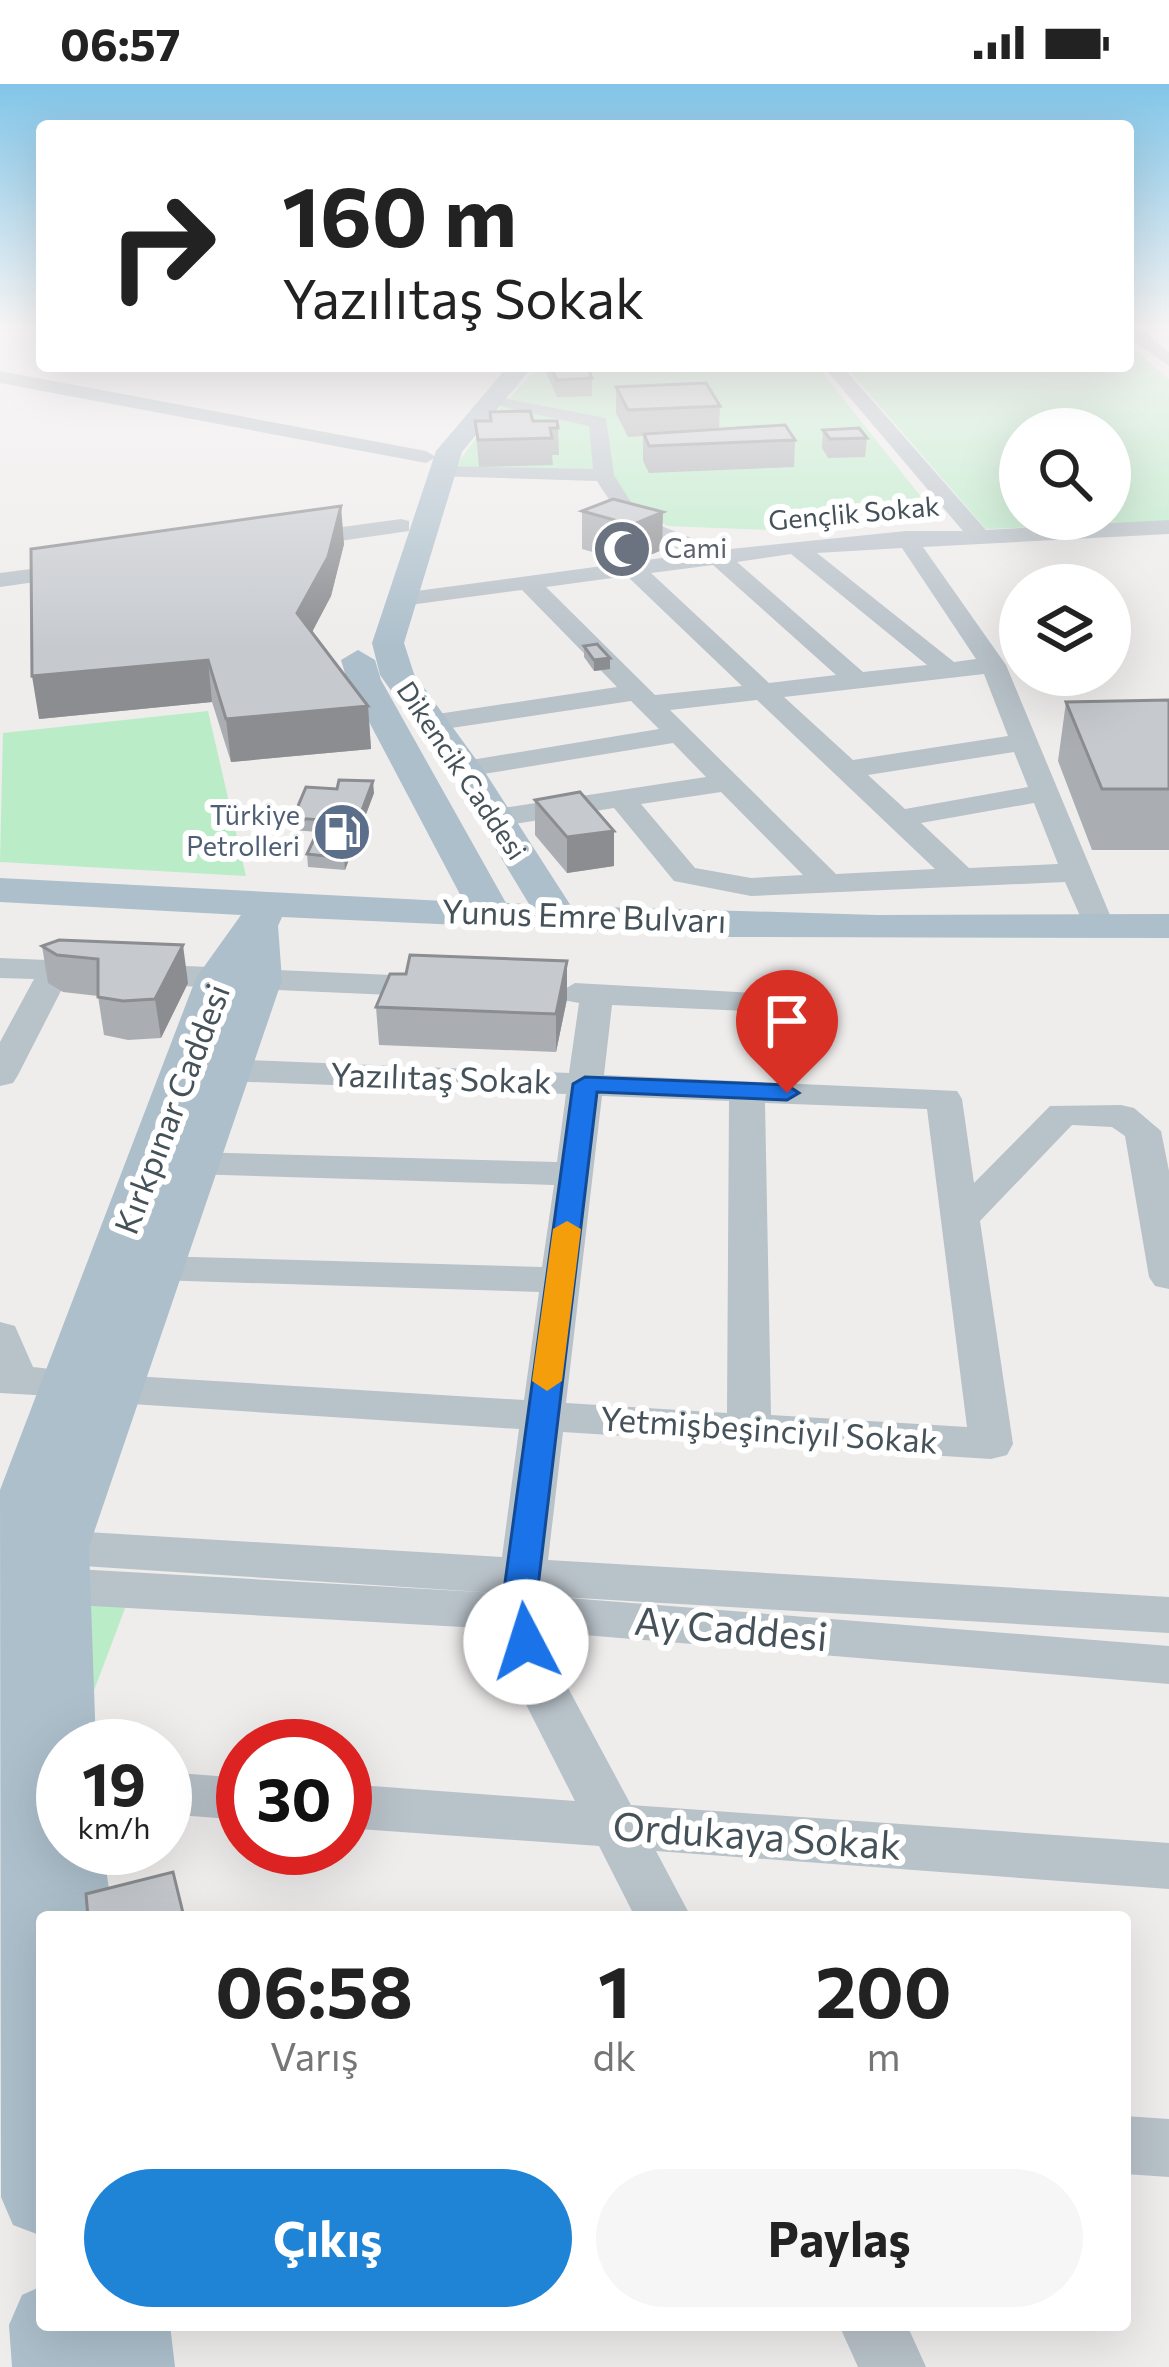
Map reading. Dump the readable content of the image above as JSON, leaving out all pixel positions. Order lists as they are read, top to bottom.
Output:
{
  "streets": {
    "main road": ["Dikencik Caddesi", "Yunus Emre Bulvarı", "Kırkpınar Caddesi"],
    "street": [
      "Gençlik Sokak",
      "Yazılıtaş Sokak",
      "Yetmişbeşinciyıl Sokak",
      "Ay Caddesi",
      "Ordukaya Sokak"
    ]
  },
  "crossings": [
    ["Gençlik Sokak", "Dikencik Caddesi"],
    ["Dikencik Caddesi", "Yunus Emre Bulvarı"],
    ["Yunus Emre Bulvarı", "Kırkpınar Caddesi"],
    ["Yazılıtaş Sokak", "Kırkpınar Caddesi"],
    ["Yazılıtaş Sokak", "Yetmişbeşinciyıl Sokak"],
    ["Kırkpınar Caddesi", "Yetmişbeşinciyıl Sokak"],
    ["Kırkpınar Caddesi", "Ay Caddesi"]
  ],
  "places": {
    "mosque": ["Cami"],
    "fuel station": ["Türkiye Petrolleri"]
  },
  "page": {
    "status": "06:57",
    "turn": ["160 m", "Yazılıtaş Sokak"],
    "speed": "19 km/h",
    "limit": "30",
    "eta": [
      "06:58",
      "Varış",
      "1",
      "dk",
      "200",
      "m"
    ],
    "buttons": ["Çıkış", "Paylaş"]
  }
}
